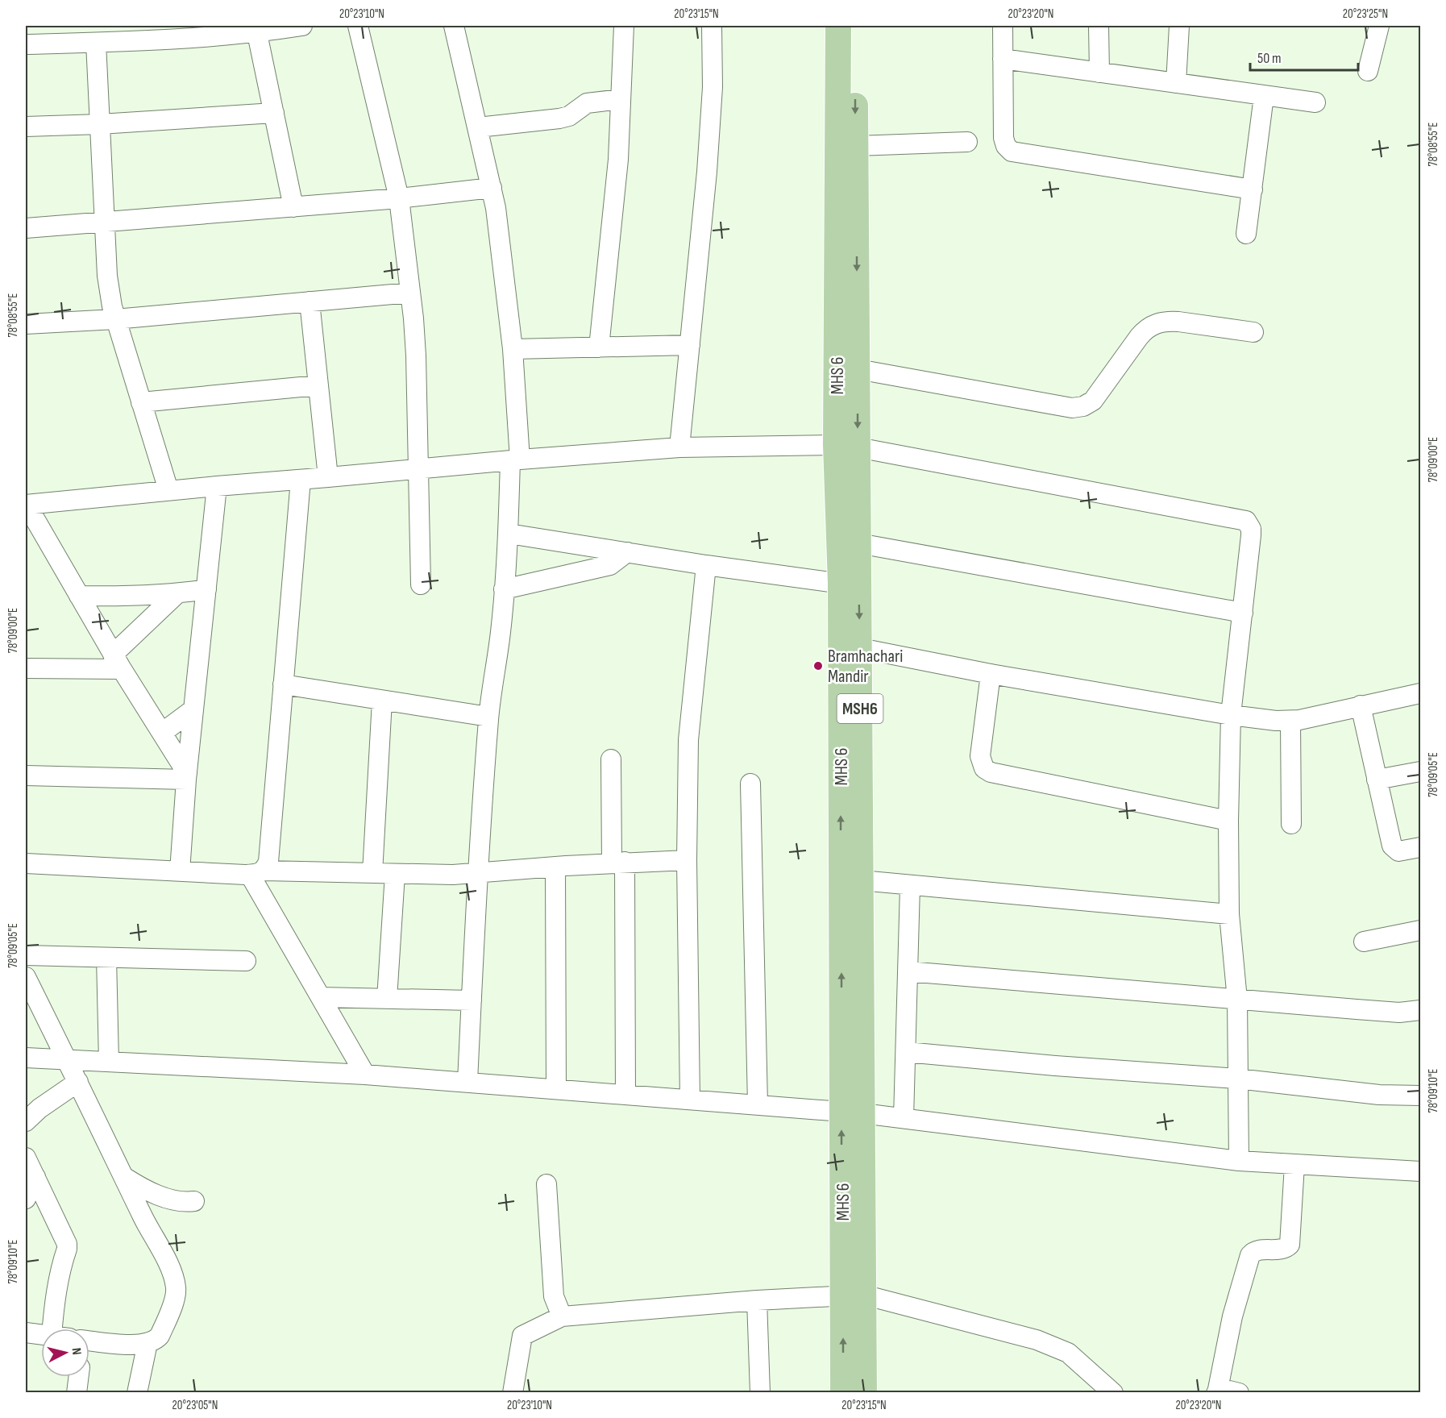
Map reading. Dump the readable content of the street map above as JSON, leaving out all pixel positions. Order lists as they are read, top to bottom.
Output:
{
  "streets": {
    "main road": ["MHS 6", "MSH6"]
  },
  "crossings": [
    ["MHS 6", "MSH6"]
  ],
  "places": ["Bramhachari Mandir"],
  "scale_bar": "50 m",
  "north": "right",
  "coordinates": [
    "20°23'10\"N",
    "20°23'15\"N",
    "20°23'20\"N",
    "20°23'25\"N",
    "78°08'55\"E",
    "78°09'00\"E",
    "78°09'05\"E",
    "78°09'10\"E",
    "20°23'05\"N"
  ]
}
